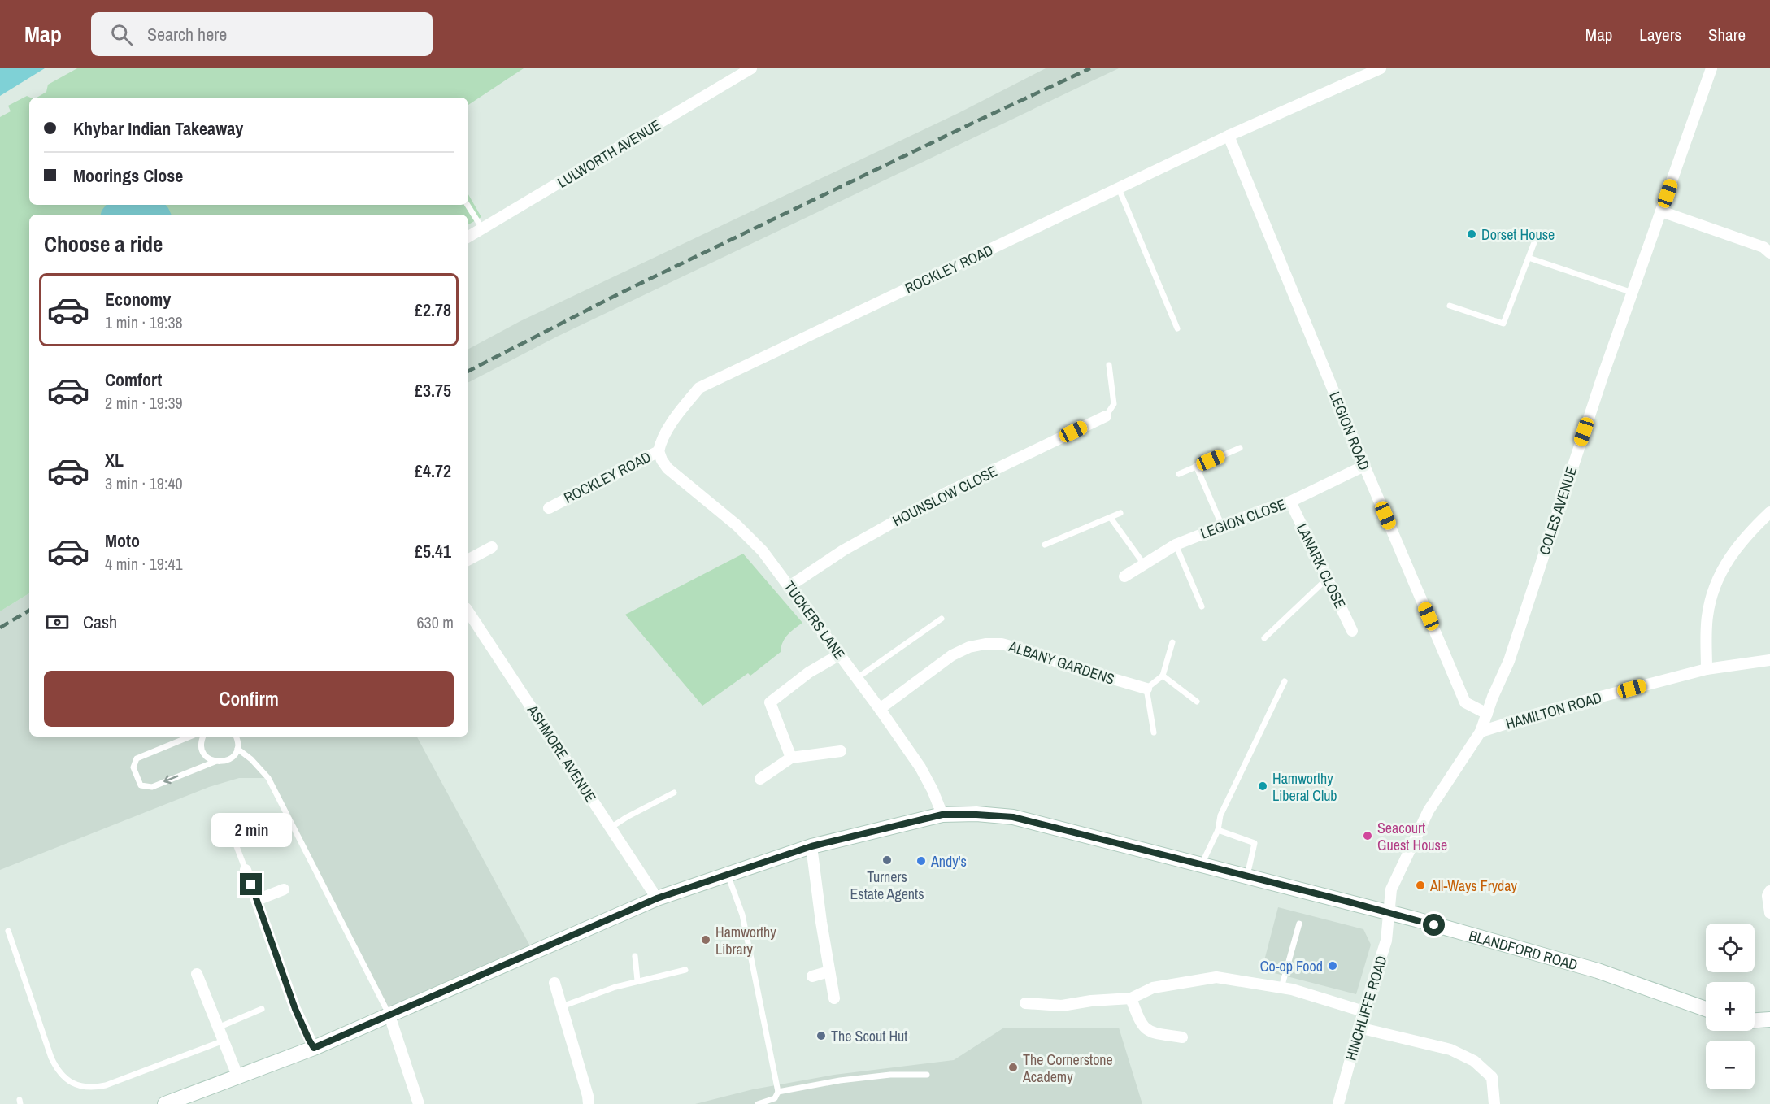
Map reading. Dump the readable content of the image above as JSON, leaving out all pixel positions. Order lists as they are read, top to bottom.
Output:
{
  "streets": {
    "main road": ["BLANDFORD ROAD"],
    "street": [
      "LULWORTH AVENUE",
      "ROCKLEY ROAD",
      "LEGION ROAD",
      "HOUNSLOW CLOSE",
      "COLES AVENUE",
      "LEGION CLOSE",
      "LANARK CLOSE",
      "TUCKERS LANE",
      "ALBANY GARDENS",
      "HAMILTON ROAD",
      "ASHMORE AVENUE",
      "HINCHLIFFE ROAD"
    ]
  },
  "crossings": [
    ["ROCKLEY ROAD", "LEGION ROAD"],
    ["ROCKLEY ROAD", "TUCKERS LANE"],
    ["LEGION ROAD", "COLES AVENUE"],
    ["LEGION ROAD", "LEGION CLOSE"],
    ["HOUNSLOW CLOSE", "TUCKERS LANE"],
    ["COLES AVENUE", "HAMILTON ROAD"],
    ["COLES AVENUE", "BLANDFORD ROAD"],
    ["COLES AVENUE", "HINCHLIFFE ROAD"],
    ["LEGION CLOSE", "LANARK CLOSE"],
    ["TUCKERS LANE", "ALBANY GARDENS"],
    ["TUCKERS LANE", "BLANDFORD ROAD"],
    ["ASHMORE AVENUE", "BLANDFORD ROAD"],
    ["BLANDFORD ROAD", "HINCHLIFFE ROAD"]
  ],
  "places": [
    "Dorset House",
    "Hamworthy Liberal Club",
    "Seacourt Guest House",
    "Turners Estate Agents",
    "Andy's",
    "All-Ways Fryday",
    "Hamworthy Library",
    "Co-op Food",
    "The Scout Hut",
    "The Cornerstone Academy"
  ],
  "page": {
    "header": "Map",
    "search": "Search here",
    "nav": ["Map", "Layers", "Share"],
    "banner": ["Khybar Indian Takeaway", "Moorings Close"],
    "heading": "Choose a ride",
    "list": [
      {
        "name": "Economy",
        "note": "1 min · 19:38",
        "value": "£2.78"
      },
      {
        "name": "Comfort",
        "note": "2 min · 19:39",
        "value": "£3.75"
      },
      {
        "name": "XL",
        "note": "3 min · 19:40",
        "value": "£4.72"
      },
      {
        "name": "Moto",
        "note": "4 min · 19:41",
        "value": "£5.41"
      }
    ],
    "pay": ["Cash", "630 m"],
    "buttons": "Confirm",
    "bubble": "2 min",
    "map_buttons": ["+", "−"]
  }
}
